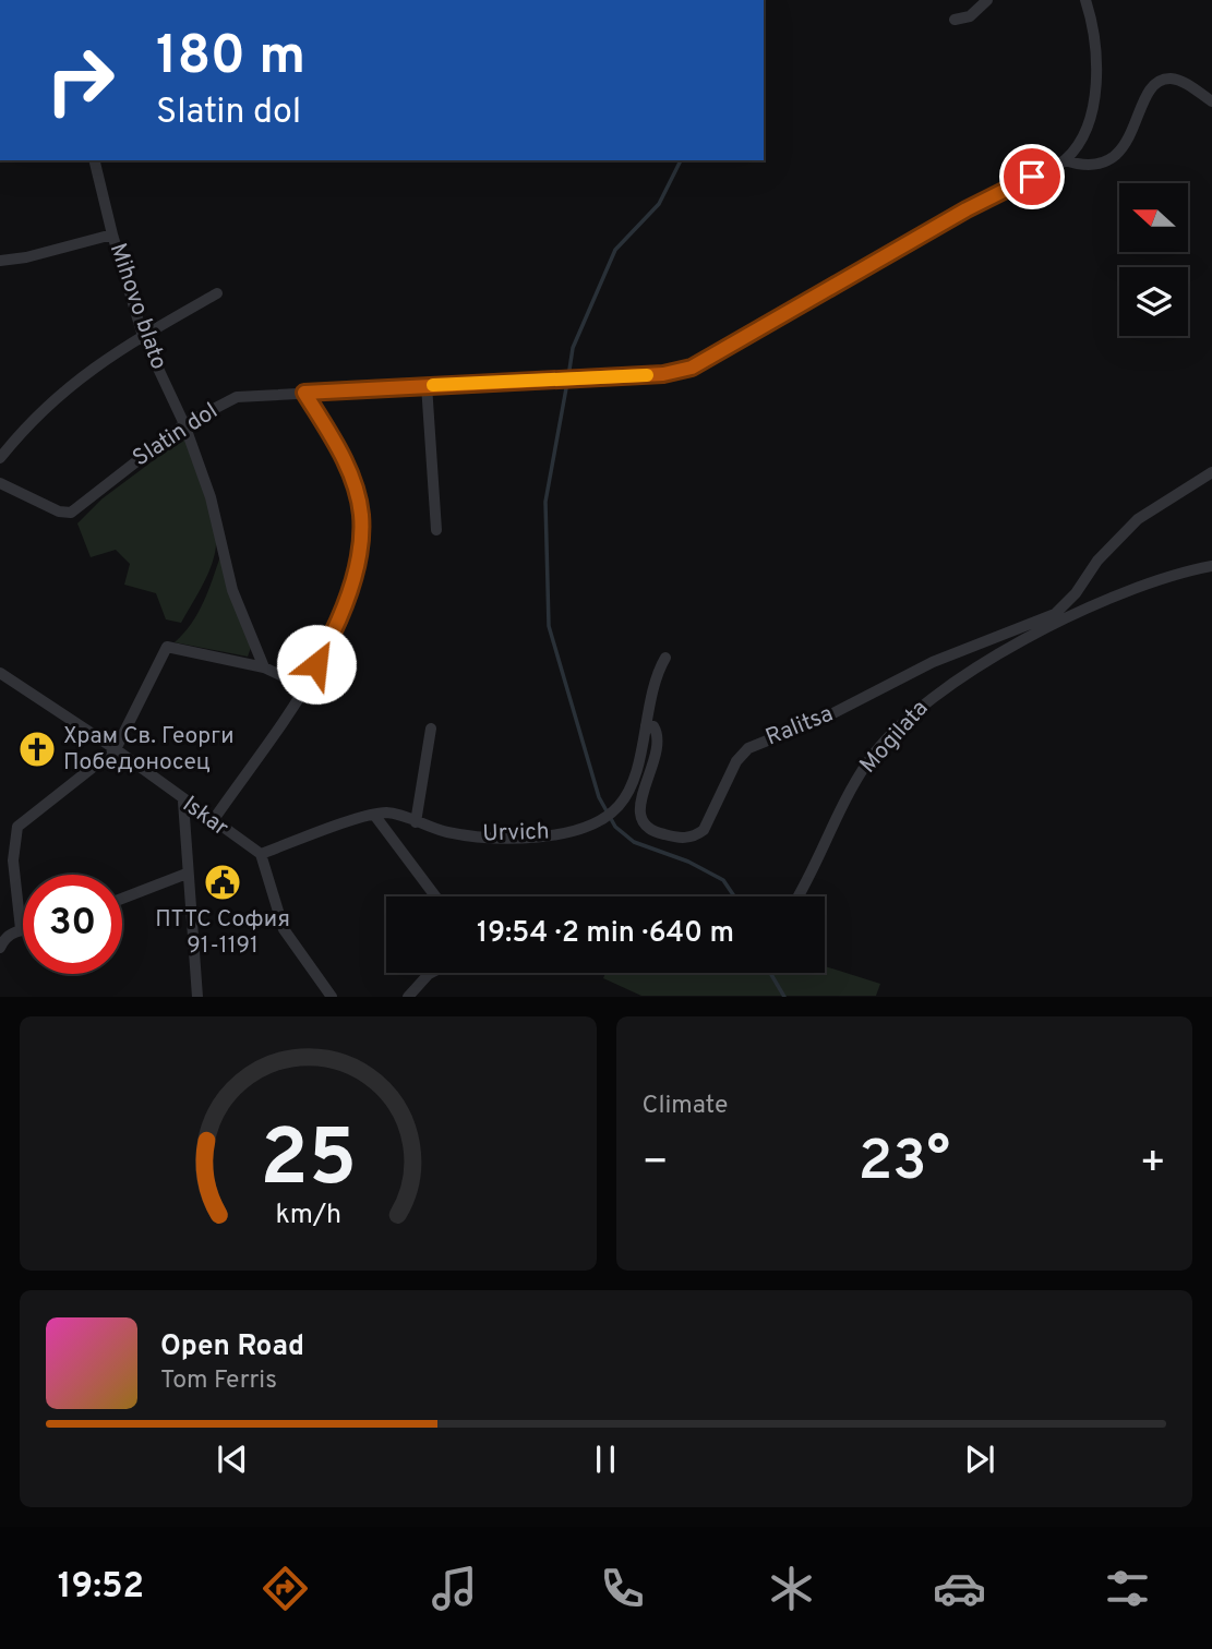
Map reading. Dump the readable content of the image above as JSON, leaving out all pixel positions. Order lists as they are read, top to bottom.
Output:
{
  "streets": {
    "street": [
      "Mihovo blato",
      "Slatin dol",
      "Ralitsa",
      "Mogilata",
      "Iskar",
      "Urvich"
    ]
  },
  "crossings": [
    ["Mihovo blato", "Slatin dol"],
    ["Ralitsa", "Mogilata"],
    ["Ralitsa", "Urvich"],
    ["Iskar", "Urvich"]
  ],
  "places": {
    "church": ["Храм Св. Георги Победоносец"],
    "public building": ["ПТТС София 91-1191"]
  },
  "north": "left",
  "page": {
    "turn": ["180 m", "Slatin dol"],
    "limit": "30",
    "trip": "19:54 · 2 min · 640 m",
    "tile": "Climate",
    "heat": ["−", "23°", "+"],
    "song": ["Open Road", "Tom Ferris"],
    "tabs": "19:52",
    "gauge": ["25", "km/h"]
  }
}
